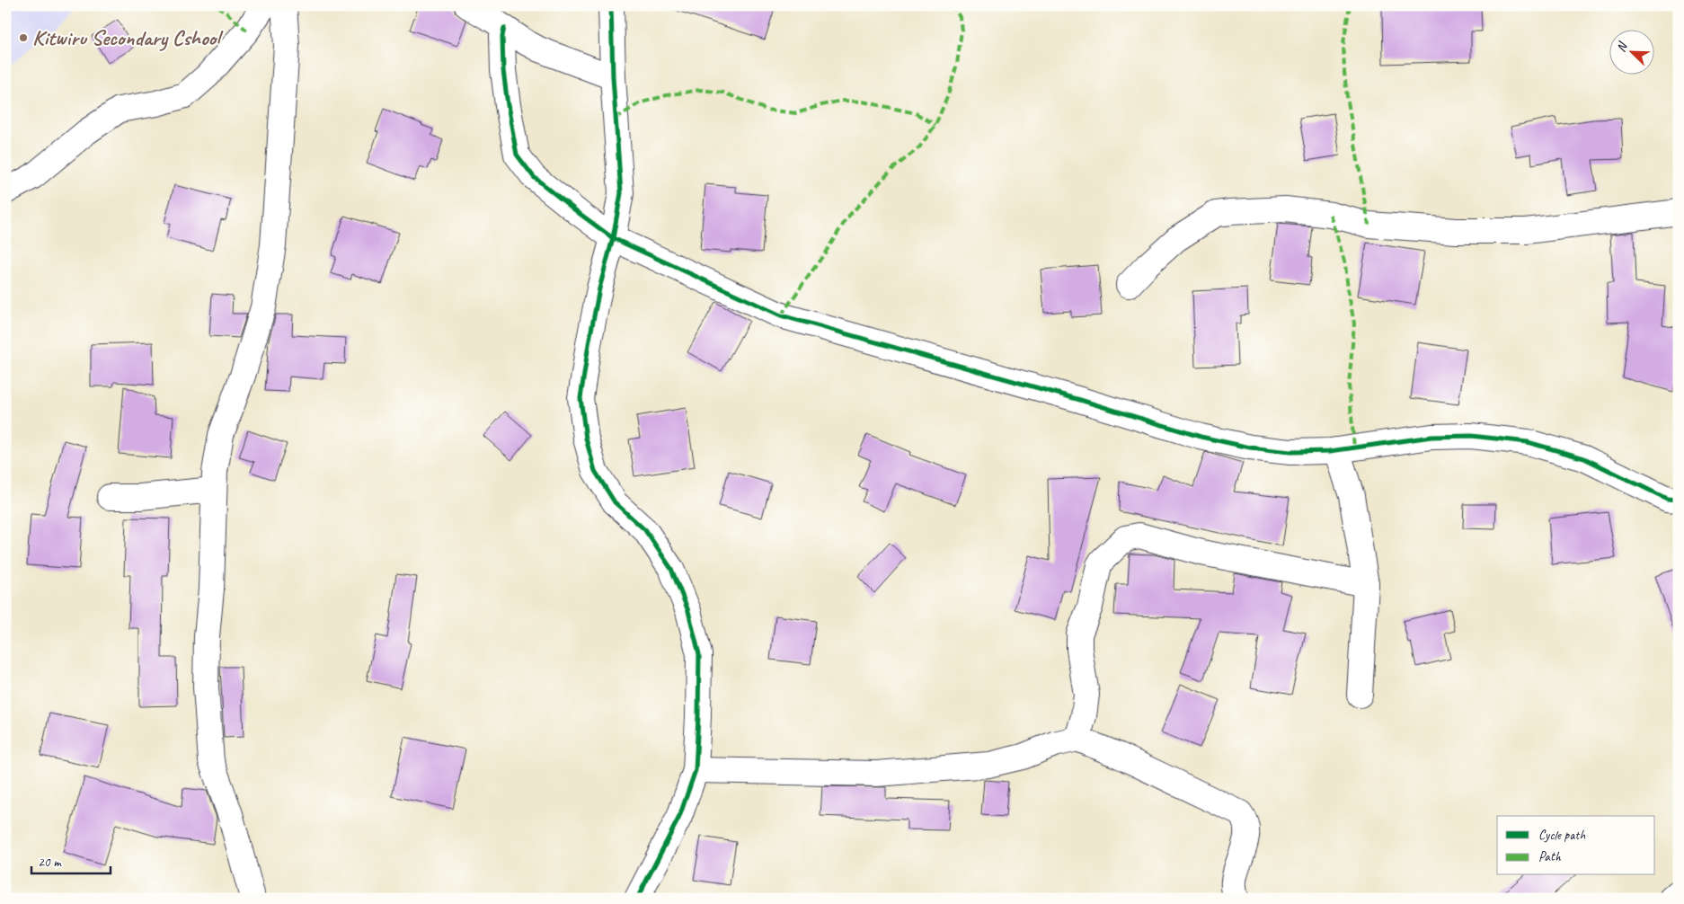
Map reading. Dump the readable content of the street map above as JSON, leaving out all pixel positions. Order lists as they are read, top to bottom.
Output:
{
  "places": ["Kitwiru Secondary Cshool"],
  "legend": ["Cycle path", "Path"],
  "scale_bar": "20 m",
  "north": "top left"
}
